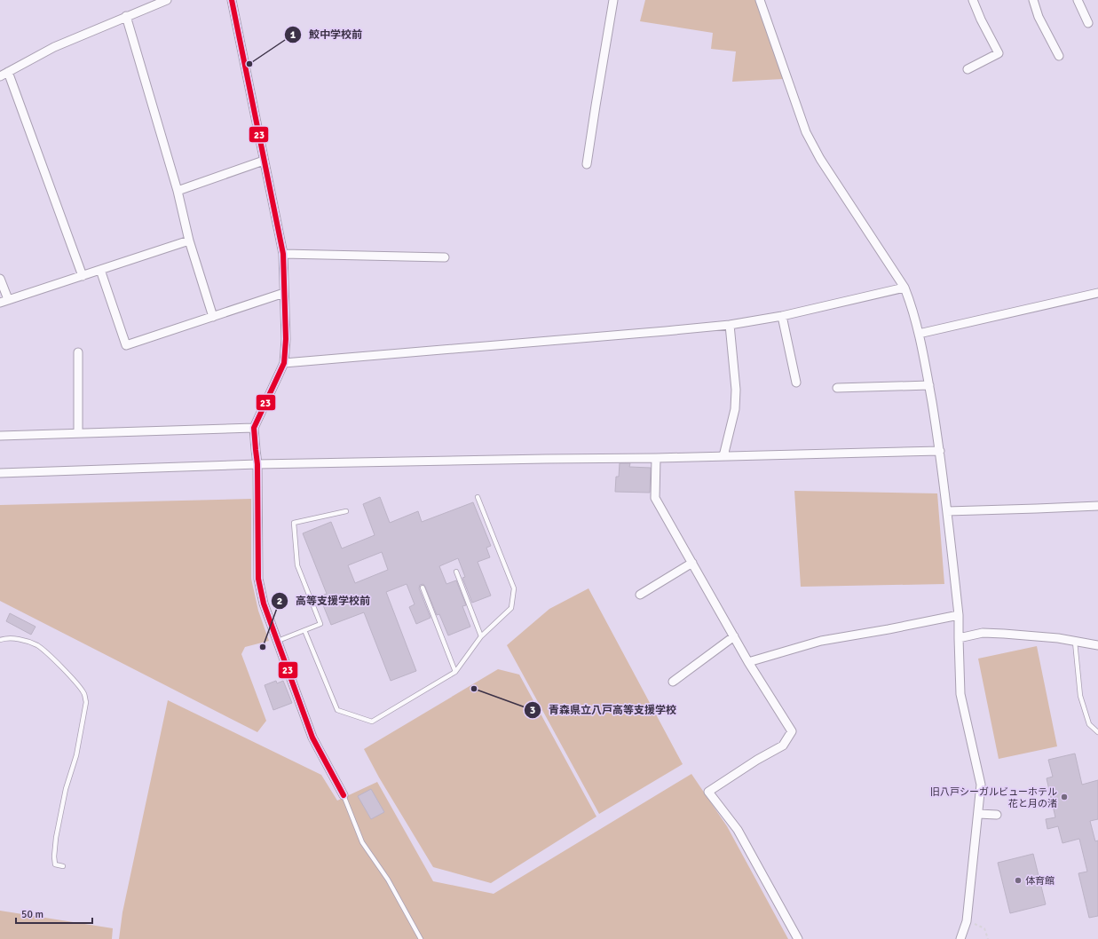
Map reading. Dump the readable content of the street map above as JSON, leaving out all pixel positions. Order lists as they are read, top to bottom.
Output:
{
  "places": [
    "鮫中学校前",
    "高等支援学校前",
    "青森県立八戸高等支援学校",
    "旧八戸シーガルビューホテル 花と月の渚",
    "体育館"
  ],
  "lines": ["transit line 23"],
  "scale_bar": "50 m"
}
